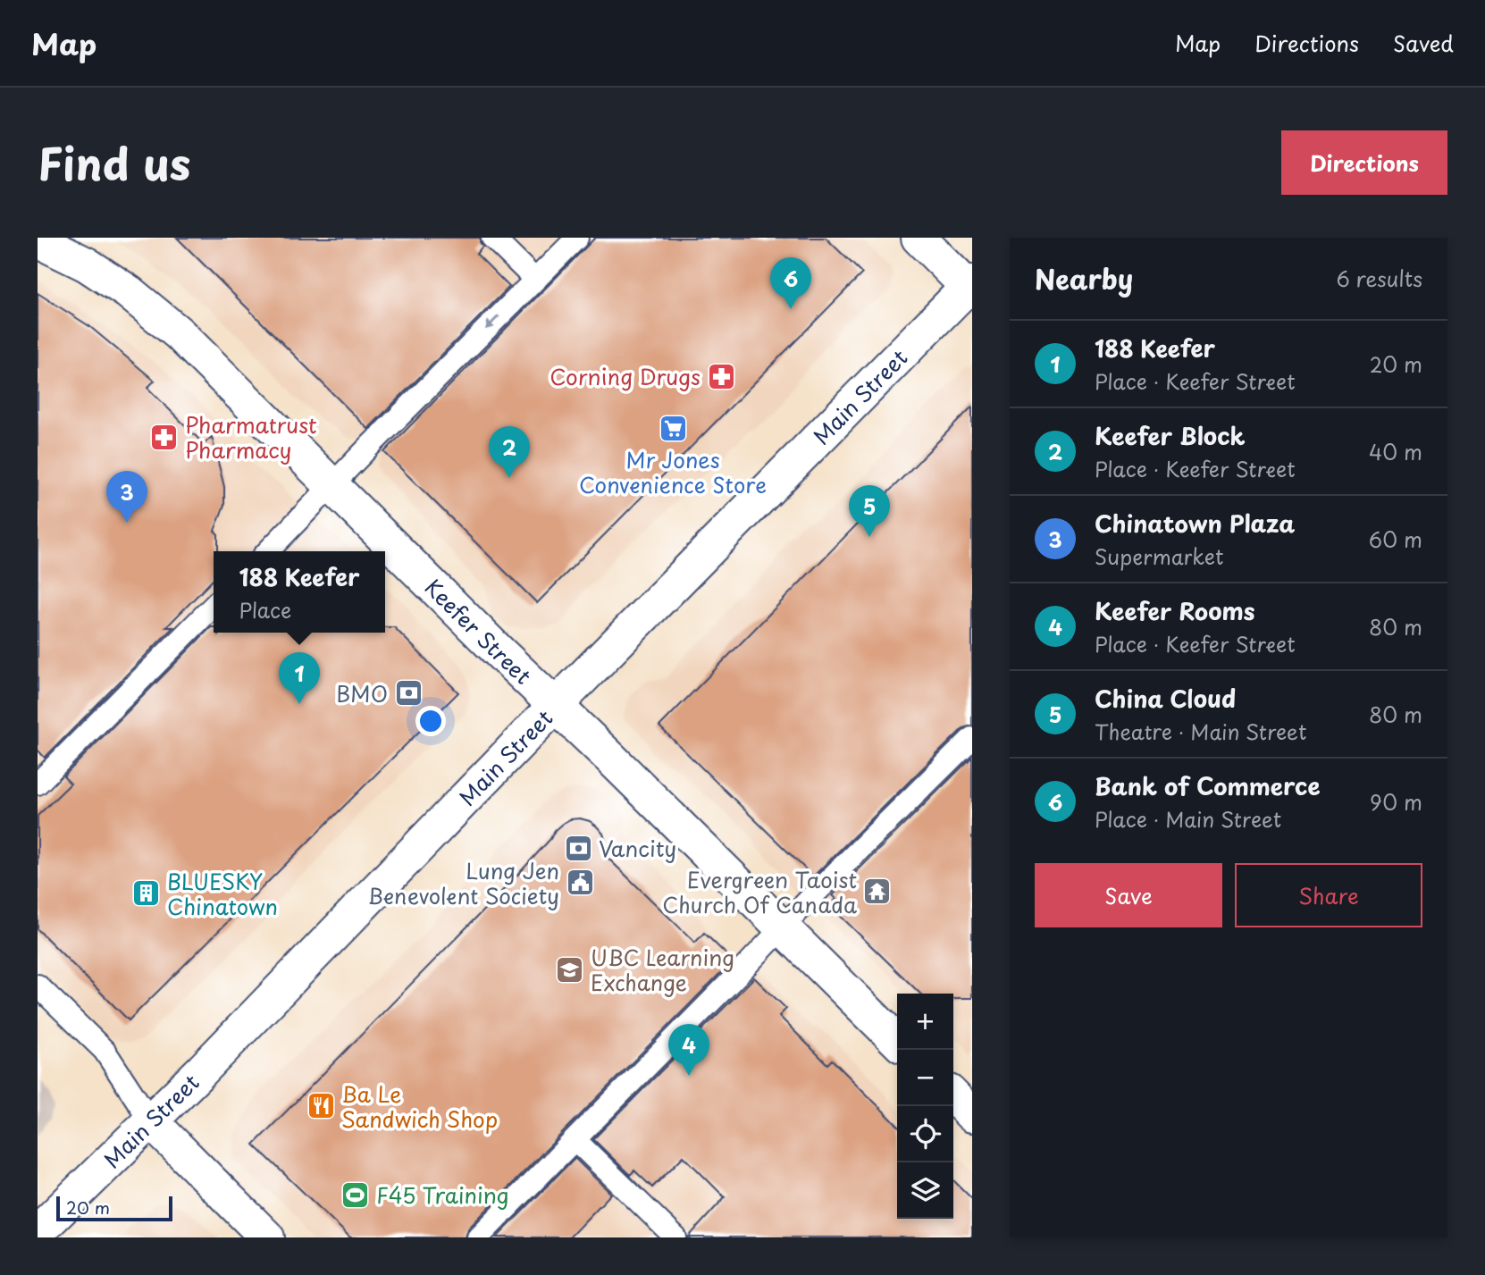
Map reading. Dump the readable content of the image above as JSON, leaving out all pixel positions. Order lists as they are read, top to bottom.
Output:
{
  "streets": {
    "main road": ["Main Street", "Keefer Street"]
  },
  "crossings": [
    ["Main Street", "Keefer Street"]
  ],
  "places": {
    "pharmacy": ["Corning Drugs", "Pharmatrust Pharmacy"],
    "supermarket": ["Mr Jones Convenience Store"],
    "bank": ["BMO", "Vancity"],
    "public building": ["Lung Jen Benevolent Society"],
    "temple": ["Evergreen Taoist Church Of Canada"],
    "building": ["BLUESKY Chinatown"],
    "school or university": ["UBC Learning Exchange"],
    "restaurant": ["Ba Le Sandwich Shop"],
    "sports": ["F45 Training"]
  },
  "scale_bar": "20 m",
  "page": {
    "header": "Map",
    "nav": ["Map", "Directions", "Saved"],
    "title": "Find us",
    "buttons": [
      "Directions",
      ["Save", "Share"]
    ],
    "heading": ["Nearby", "6 results"],
    "pins": [
      "6",
      "2",
      "3",
      "5",
      "1",
      "4"
    ],
    "list": [
      {
        "mark": "1",
        "name": "188 Keefer",
        "note": "Place · Keefer Street",
        "value": "20 m"
      },
      {
        "mark": "2",
        "name": "Keefer Block",
        "note": "Place · Keefer Street",
        "value": "40 m"
      },
      {
        "mark": "3",
        "name": "Chinatown Plaza",
        "note": "Supermarket",
        "value": "60 m"
      },
      {
        "mark": "4",
        "name": "Keefer Rooms",
        "note": "Place · Keefer Street",
        "value": "80 m"
      },
      {
        "mark": "5",
        "name": "China Cloud",
        "note": "Theatre · Main Street",
        "value": "80 m"
      },
      {
        "mark": "6",
        "name": "Bank of Commerce",
        "note": "Place · Main Street",
        "value": "90 m"
      }
    ],
    "popup": ["188 Keefer", "Place"],
    "map_buttons": ["+", "−"],
    "scale": "20 m"
  }
}
